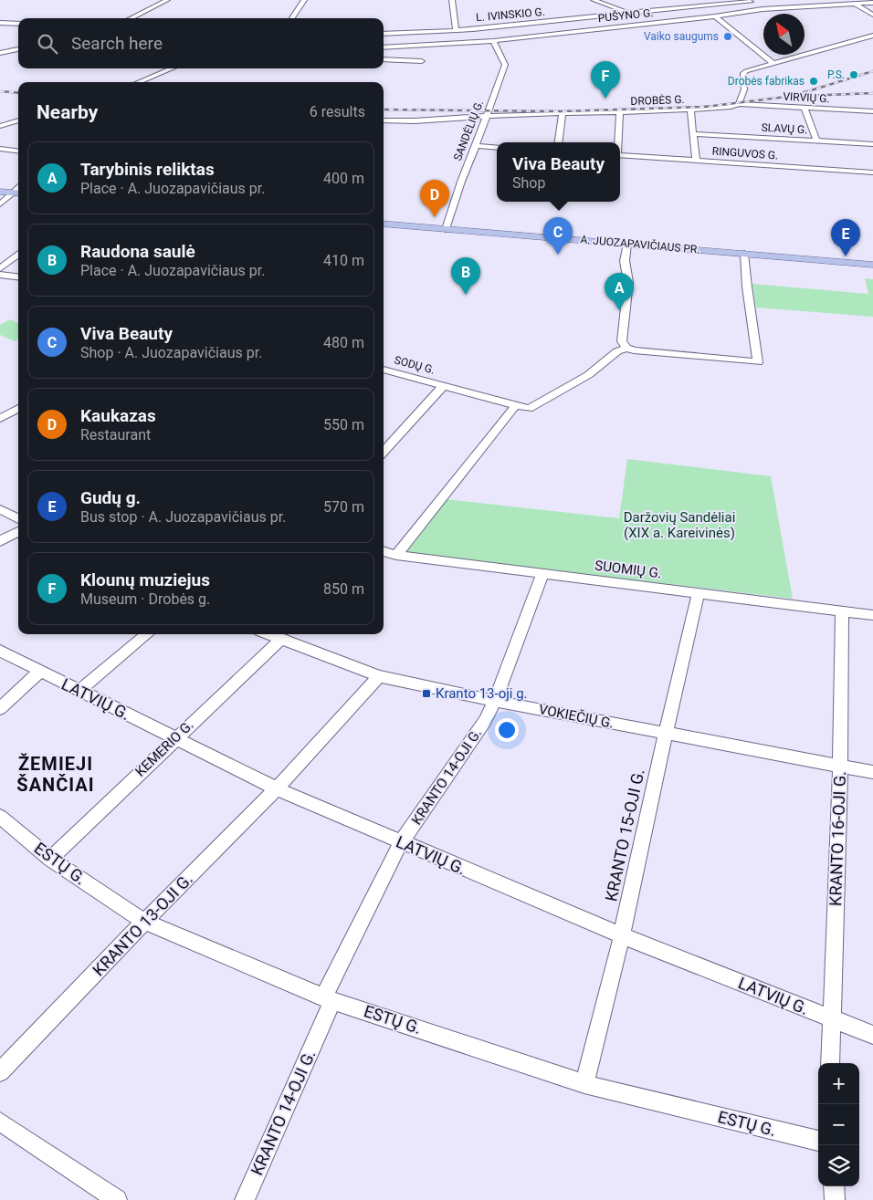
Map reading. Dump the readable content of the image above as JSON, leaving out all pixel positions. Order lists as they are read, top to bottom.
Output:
{
  "streets": {
    "main road": ["A. JUOZAPAVIČIAUS PR."],
    "street": [
      "L. IVINSKIO G.",
      "PUŠYNO G.",
      "VIRVIŲ G.",
      "DROBĖS G.",
      "SLAVŲ G.",
      "SANDĖLIŲ G.",
      "RINGUVOS G.",
      "SODŲ G.",
      "SUOMIŲ G.",
      "LATVIŲ G.",
      "VOKIEČIŲ G.",
      "KEMERIO G.",
      "KRANTO 14-OJI G.",
      "KRANTO 15-OJI G.",
      "KRANTO 16-OJI G.",
      "ESTŲ G.",
      "KRANTO 13-OJI G."
    ]
  },
  "crossings": [
    ["PUŠYNO G.", "SANDĖLIŲ G."],
    ["VIRVIŲ G.", "DROBĖS G."],
    ["DROBĖS G.", "SANDĖLIŲ G."],
    ["SANDĖLIŲ G.", "A. JUOZAPAVIČIAUS PR."],
    ["SUOMIŲ G.", "KRANTO 14-OJI G."],
    ["SUOMIŲ G.", "KRANTO 15-OJI G."],
    ["SUOMIŲ G.", "KRANTO 16-OJI G."],
    ["LATVIŲ G.", "KEMERIO G."],
    ["LATVIŲ G.", "KRANTO 14-OJI G."],
    ["LATVIŲ G.", "KRANTO 15-OJI G."],
    ["LATVIŲ G.", "KRANTO 16-OJI G."],
    ["LATVIŲ G.", "KRANTO 13-OJI G."],
    ["VOKIEČIŲ G.", "KEMERIO G."],
    ["VOKIEČIŲ G.", "KRANTO 14-OJI G."],
    ["VOKIEČIŲ G.", "KRANTO 15-OJI G."],
    ["VOKIEČIŲ G.", "KRANTO 16-OJI G."],
    ["VOKIEČIŲ G.", "KRANTO 13-OJI G."],
    ["KEMERIO G.", "ESTŲ G."],
    ["KRANTO 14-OJI G.", "ESTŲ G."],
    ["KRANTO 15-OJI G.", "ESTŲ G."],
    ["ESTŲ G.", "KRANTO 13-OJI G."]
  ],
  "districts": ["ŽEMIEJI ŠANČIAI"],
  "parks": ["Daržovių Sandėliai (XIX a. Kareivinės)"],
  "places": {
    "other": ["Vaiko saugums", "P.S.", "Drobės fabrikas"],
    "transit": ["Kranto 13-oji g."]
  },
  "north": "top left",
  "page": {
    "search": "Search here",
    "pins": [
      "F",
      "D",
      "C",
      "E",
      "B",
      "A"
    ],
    "heading": ["Nearby", "6 results"],
    "list": [
      {
        "mark": "A",
        "name": "Tarybinis reliktas",
        "note": "Place · A. Juozapavičiaus pr.",
        "value": "400 m"
      },
      {
        "mark": "B",
        "name": "Raudona saulė",
        "note": "Place · A. Juozapavičiaus pr.",
        "value": "410 m"
      },
      {
        "mark": "C",
        "name": "Viva Beauty",
        "note": "Shop · A. Juozapavičiaus pr.",
        "value": "480 m"
      },
      {
        "mark": "D",
        "name": "Kaukazas",
        "note": "Restaurant",
        "value": "550 m"
      },
      {
        "mark": "E",
        "name": "Gudų g.",
        "note": "Bus stop · A. Juozapavičiaus pr.",
        "value": "570 m"
      },
      {
        "mark": "F",
        "name": "Klounų muziejus",
        "note": "Museum · Drobės g.",
        "value": "850 m"
      }
    ],
    "popup": ["Viva Beauty", "Shop"],
    "map_buttons": ["+", "−"]
  }
}
